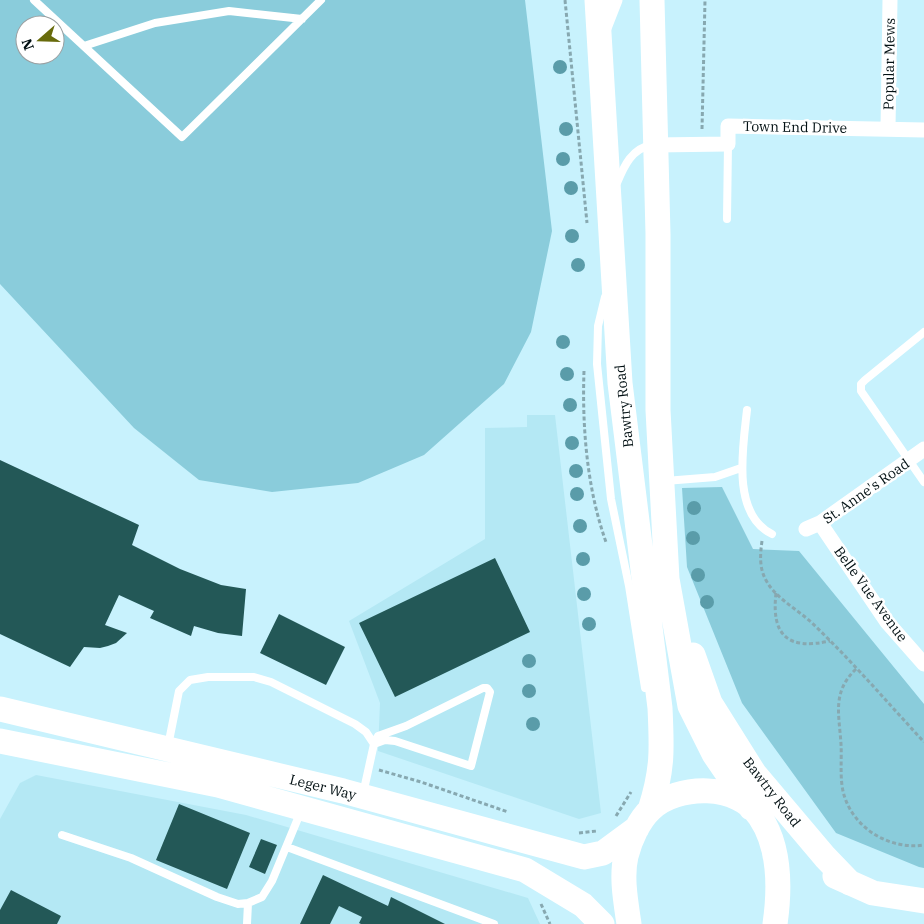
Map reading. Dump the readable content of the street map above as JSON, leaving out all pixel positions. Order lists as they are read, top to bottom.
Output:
{
  "streets": {
    "highway": ["Bawtry Road", "Leger Way"],
    "street": [
      "Popular Mews",
      "Town End Drive",
      "St. Anne's Road",
      "Belle Vue Avenue"
    ]
  },
  "crossings": [
    ["Popular Mews", "Town End Drive"],
    ["Town End Drive", "Bawtry Road"],
    ["Bawtry Road", "Leger Way"],
    ["St. Anne's Road", "Belle Vue Avenue"]
  ],
  "north": "left"
}
